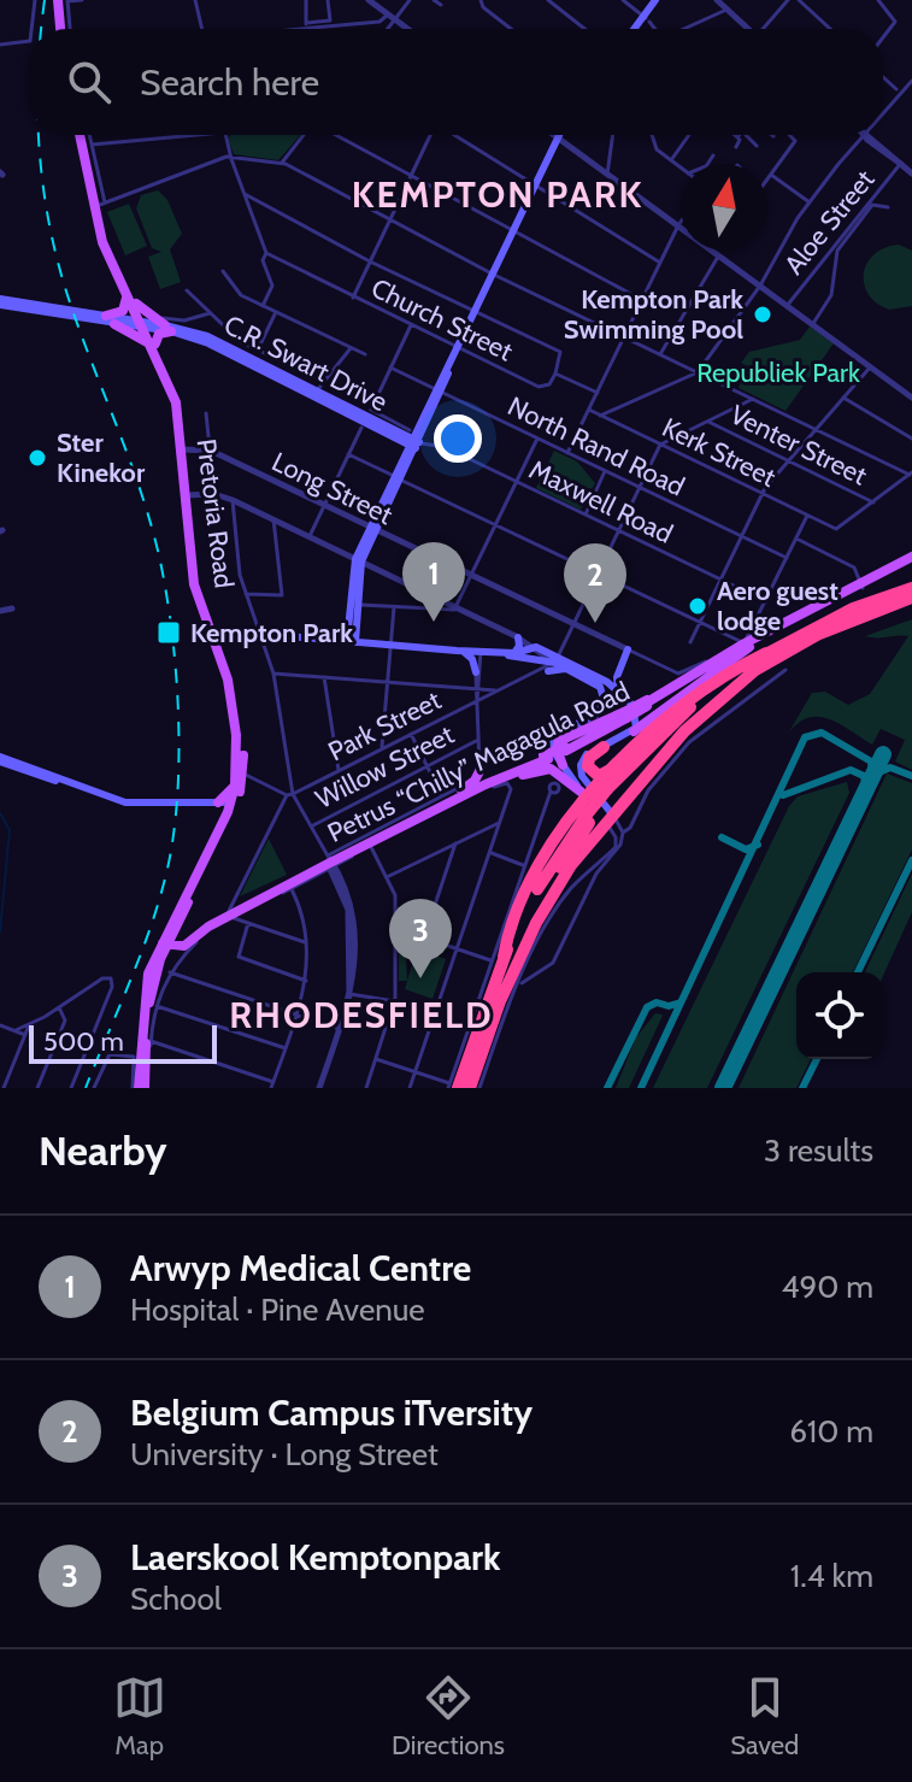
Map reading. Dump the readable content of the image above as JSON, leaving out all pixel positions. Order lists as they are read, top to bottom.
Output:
{
  "streets": {
    "main road": ["C.R. Swart Drive", "Pretoria Road", "Petrus “Chilly” Magagula Road"],
    "street": [
      "Aloe Street",
      "Church Street",
      "Venter Street",
      "North Rand Road",
      "Kerk Street",
      "Long Street",
      "Maxwell Road",
      "Park Street",
      "Willow Street"
    ]
  },
  "crossings": [
    ["C.R. Swart Drive", "Maxwell Road"],
    ["C.R. Swart Drive", "Pretoria Road"],
    ["Venter Street", "Kerk Street"],
    ["North Rand Road", "Maxwell Road"],
    ["Long Street", "Pretoria Road"],
    ["Long Street", "Petrus “Chilly” Magagula Road"]
  ],
  "districts": ["KEMPTON PARK", "RHODESFIELD"],
  "parks": ["Republiek Park"],
  "places": {
    "other": ["Kempton Park Swimming Pool", "Ster Kinekor", "Aero guest lodge"],
    "transit": ["Kempton Park"]
  },
  "scale_bar": "500 m",
  "north": "top",
  "page": {
    "search": "Search here",
    "pins": ["1", "2", "3"],
    "scale": "500 m",
    "heading": ["Nearby", "3 results"],
    "list": [
      {
        "mark": "1",
        "name": "Arwyp Medical Centre",
        "note": "Hospital · Pine Avenue",
        "value": "490 m"
      },
      {
        "mark": "2",
        "name": "Belgium Campus iTversity",
        "note": "University · Long Street",
        "value": "610 m"
      },
      {
        "mark": "3",
        "name": "Laerskool Kemptonpark",
        "note": "School",
        "value": "1.4 km"
      }
    ],
    "nav": ["Map", "Directions", "Saved"]
  }
}
